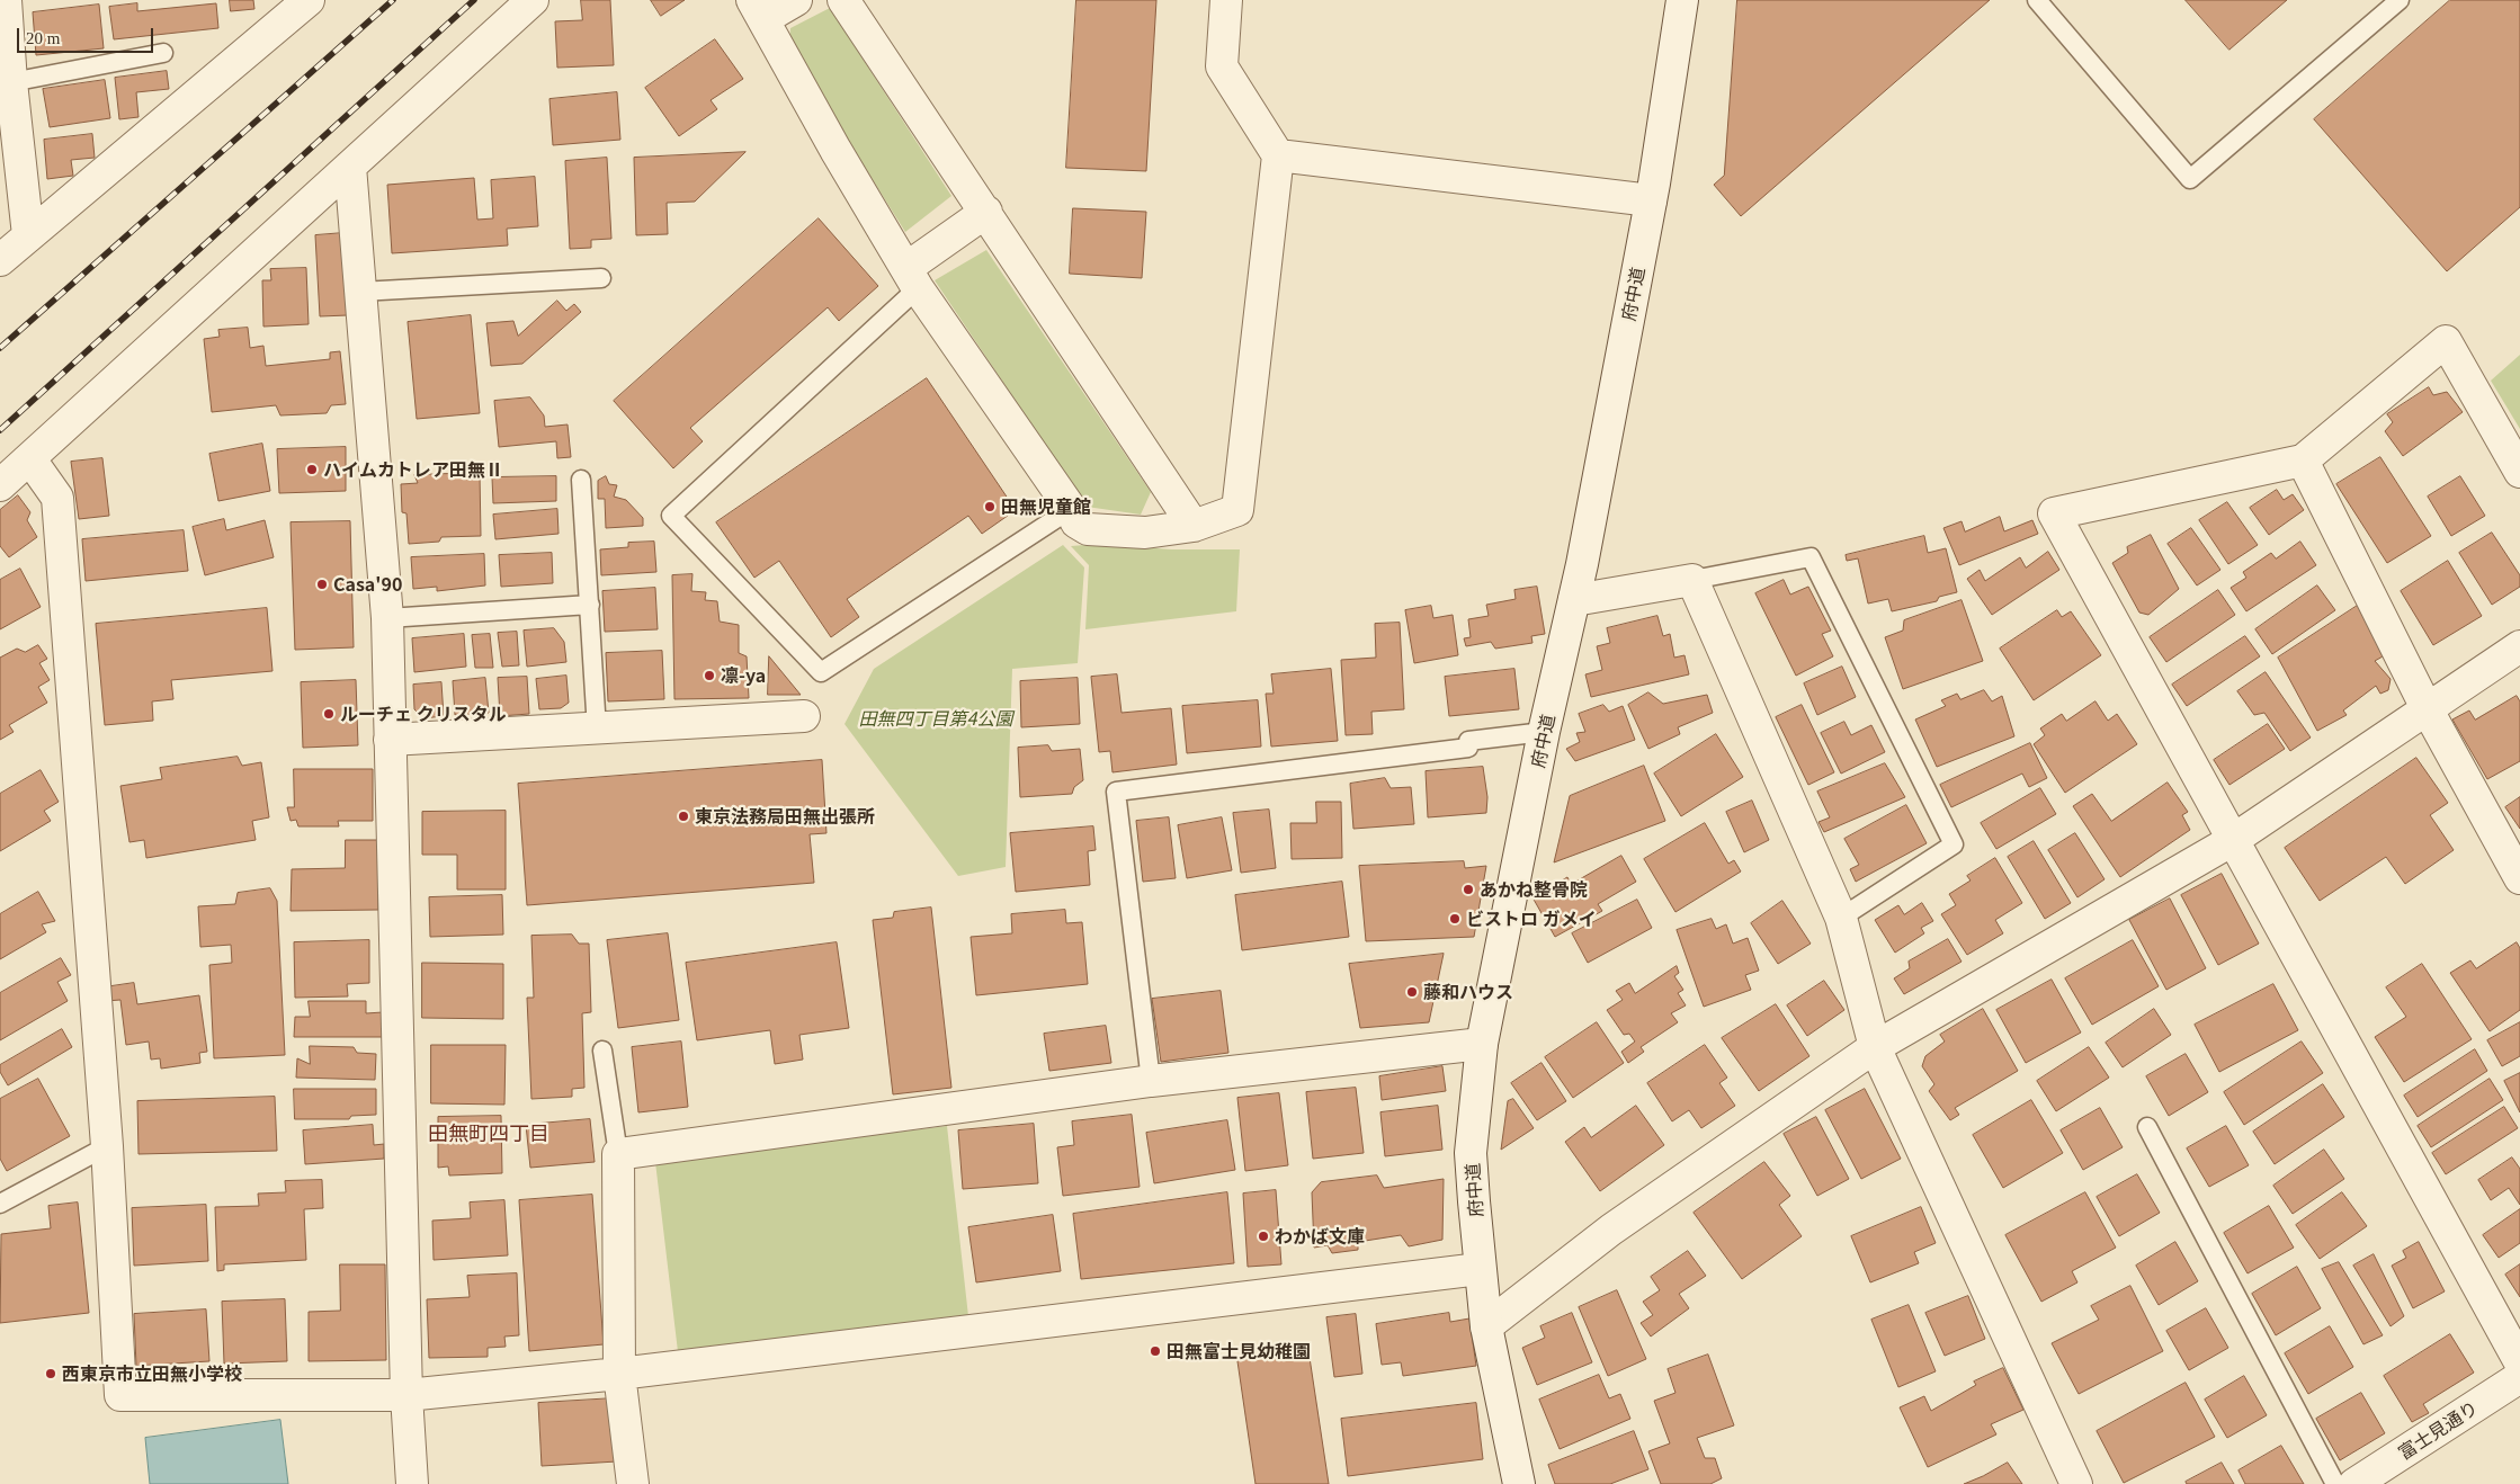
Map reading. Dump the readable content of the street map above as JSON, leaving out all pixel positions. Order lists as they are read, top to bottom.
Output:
{
  "streets": {
    "street": ["府中道", "富士見通り"]
  },
  "districts": ["田無町四丁目"],
  "parks": ["田無四丁目第4公園"],
  "places": [
    "ハイムカトレア田無Ⅱ",
    "田無児童館",
    "Casa'90",
    "凛-ya",
    "ルーチェ クリスタル",
    "東京法務局田無出張所",
    "あかね整骨院",
    "ビストロ ガメイ",
    "藤和ハウス",
    "わかば文庫",
    "田無富士見幼稚園",
    "西東京市立田無小学校"
  ],
  "scale_bar": "20 m"
}
